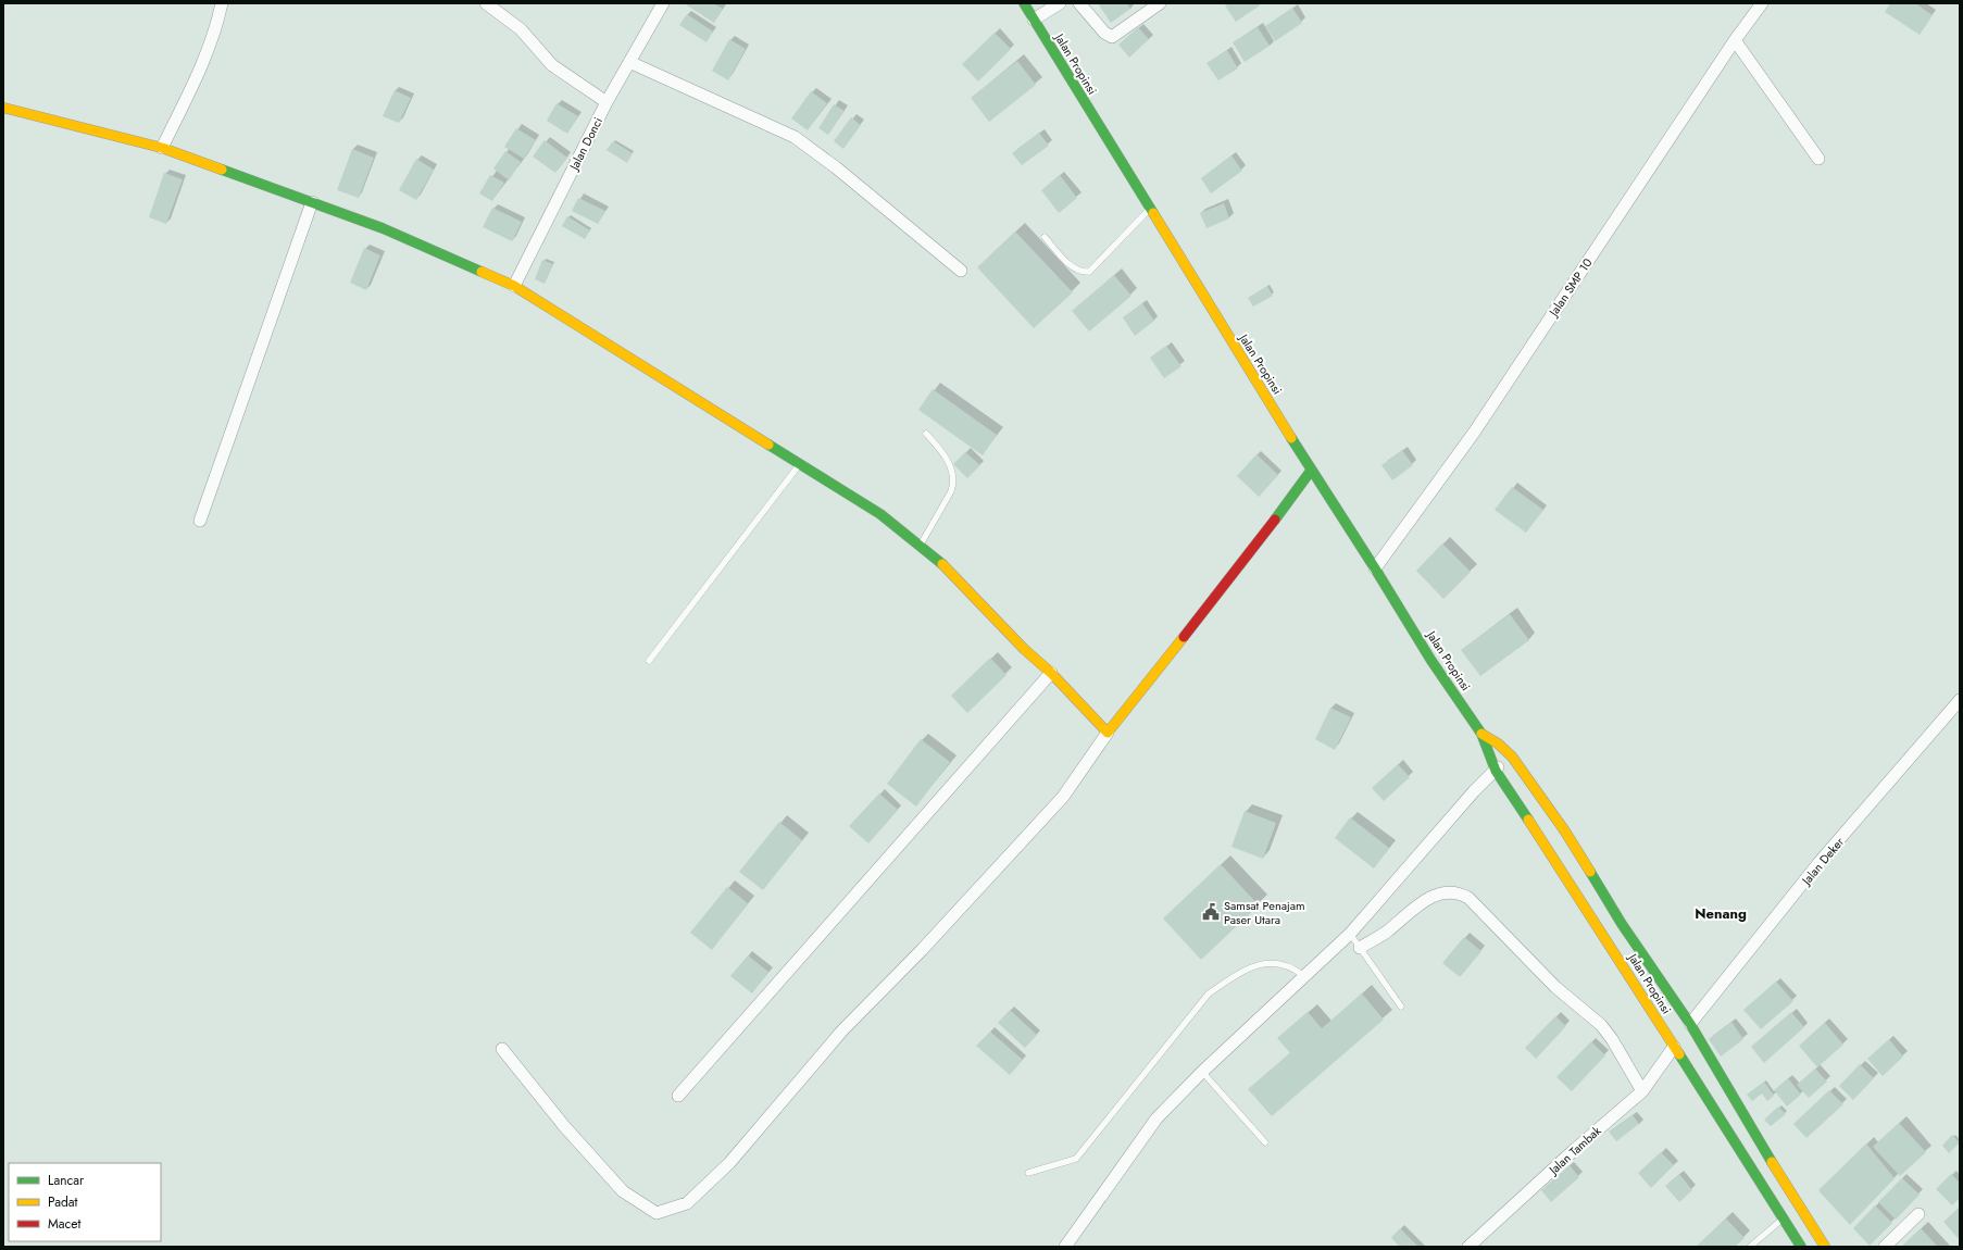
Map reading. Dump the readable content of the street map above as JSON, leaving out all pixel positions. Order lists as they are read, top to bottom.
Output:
{
  "streets": {
    "main road": ["Jalan Propinsi"],
    "street": [
      "Jalan Donci",
      "Jalan SMP 10",
      "Jalan Deker",
      "Jalan Tambak"
    ]
  },
  "crossings": [
    ["Jalan Propinsi", "Jalan SMP 10"],
    ["Jalan Propinsi", "Jalan Deker"],
    ["Jalan Propinsi", "Jalan Tambak"]
  ],
  "districts": ["Nenang"],
  "places": {
    "public building": ["Samsat Penajam Paser Utara"]
  },
  "legend": ["Lancar", "Padat", "Macet"]
}
